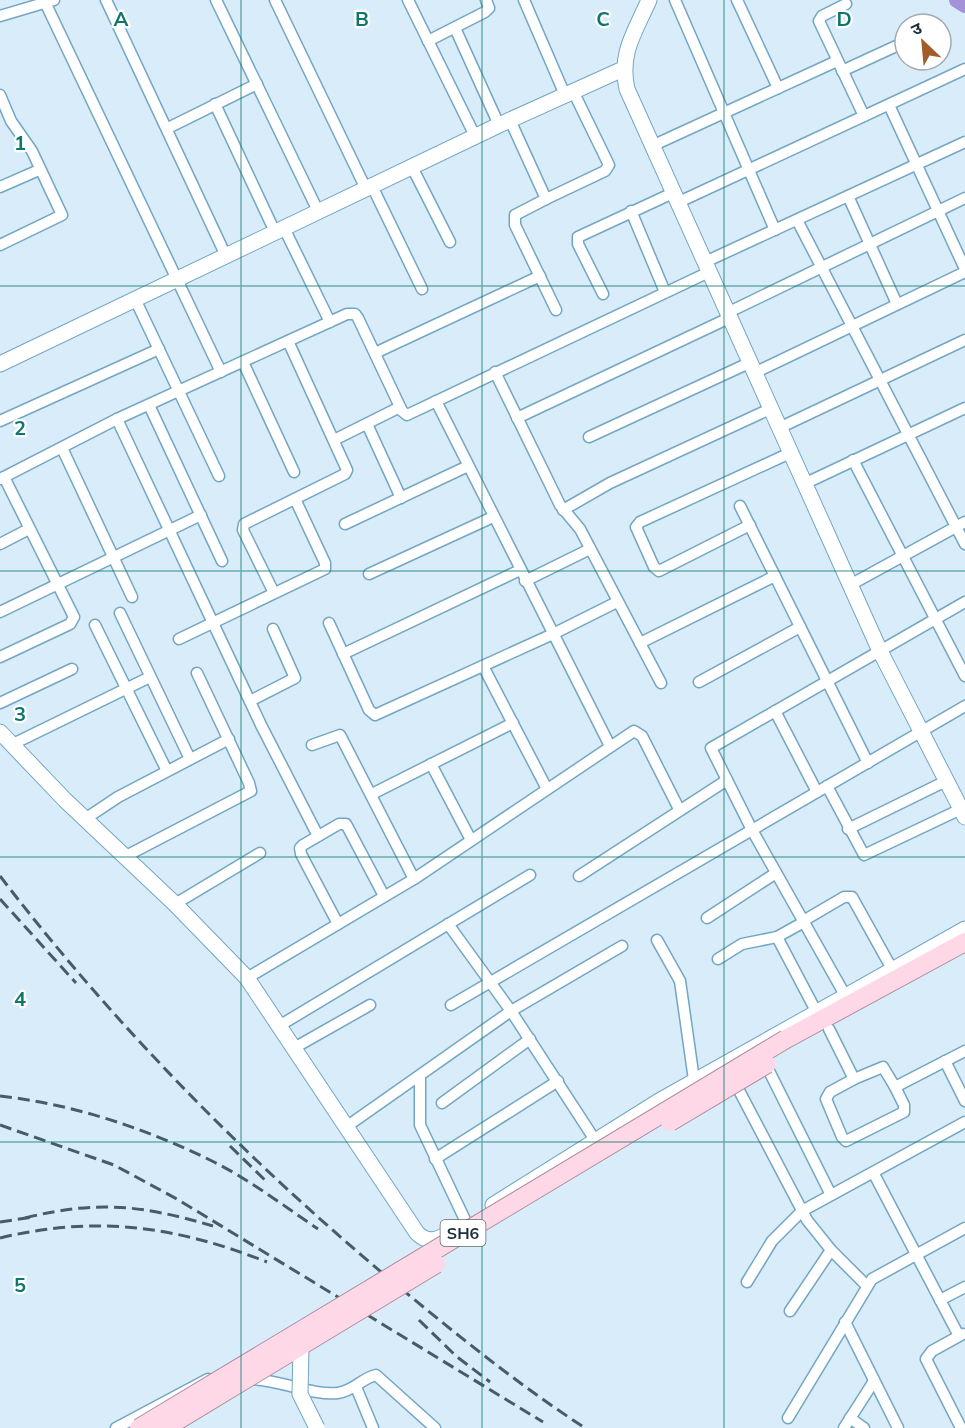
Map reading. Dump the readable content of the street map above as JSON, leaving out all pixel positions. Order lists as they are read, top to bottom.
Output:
{
  "streets": {
    "main road": ["SH6"]
  },
  "north": "top left",
  "grid": {
    "columns": [
      "A",
      "B",
      "C",
      "D"
    ],
    "rows": [
      "1",
      "2",
      "3",
      "4",
      "5"
    ]
  }
}
